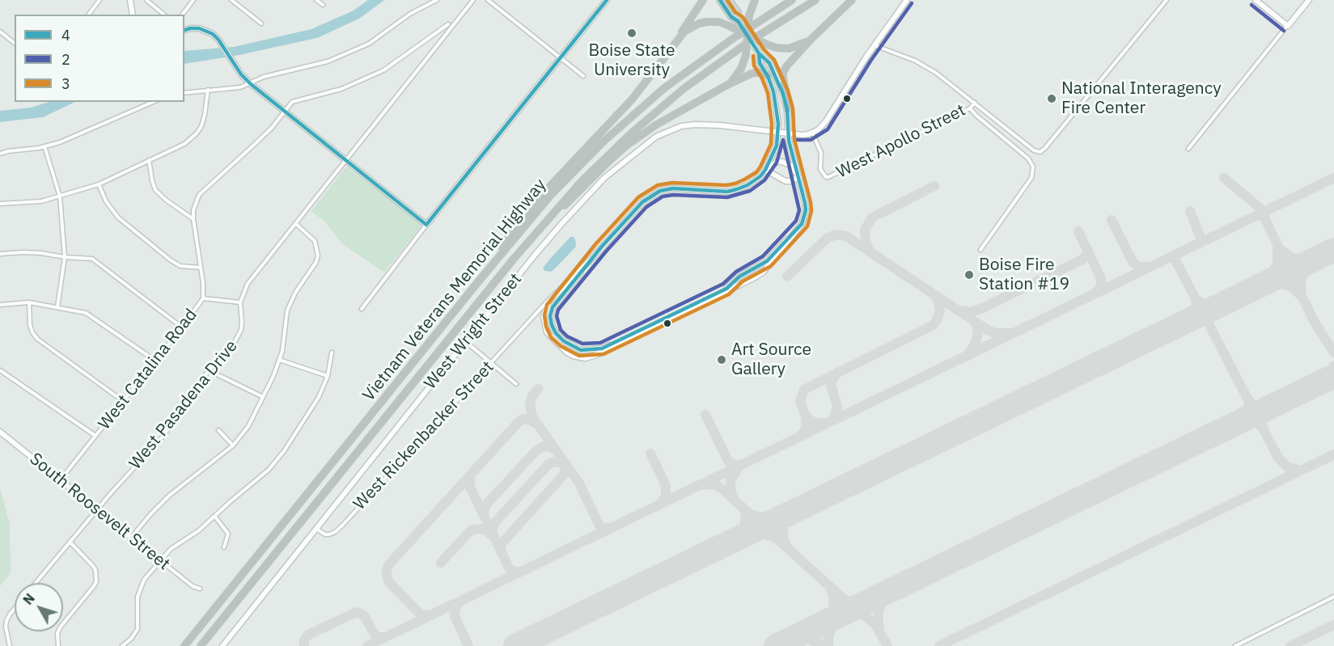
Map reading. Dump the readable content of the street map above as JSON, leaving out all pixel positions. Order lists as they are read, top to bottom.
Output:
{
  "streets": {
    "highway": ["Vietnam Veterans Memorial Highway"],
    "street": [
      "West Apollo Street",
      "West Wright Street",
      "West Catalina Road",
      "West Pasadena Drive",
      "West Rickenbacker Street",
      "South Roosevelt Street"
    ]
  },
  "crossings": [
    ["West Apollo Street", "West Wright Street"],
    ["West Wright Street", "West Rickenbacker Street"],
    ["West Catalina Road", "South Roosevelt Street"],
    ["West Pasadena Drive", "South Roosevelt Street"]
  ],
  "places": [
    "Boise State University",
    "National Interagency Fire Center",
    "Boise Fire Station #19",
    "Art Source Gallery"
  ],
  "lines": ["transit line 4", "transit line 3", "transit line 2"],
  "legend": ["4", "2", "3"],
  "north": "top left"
}
